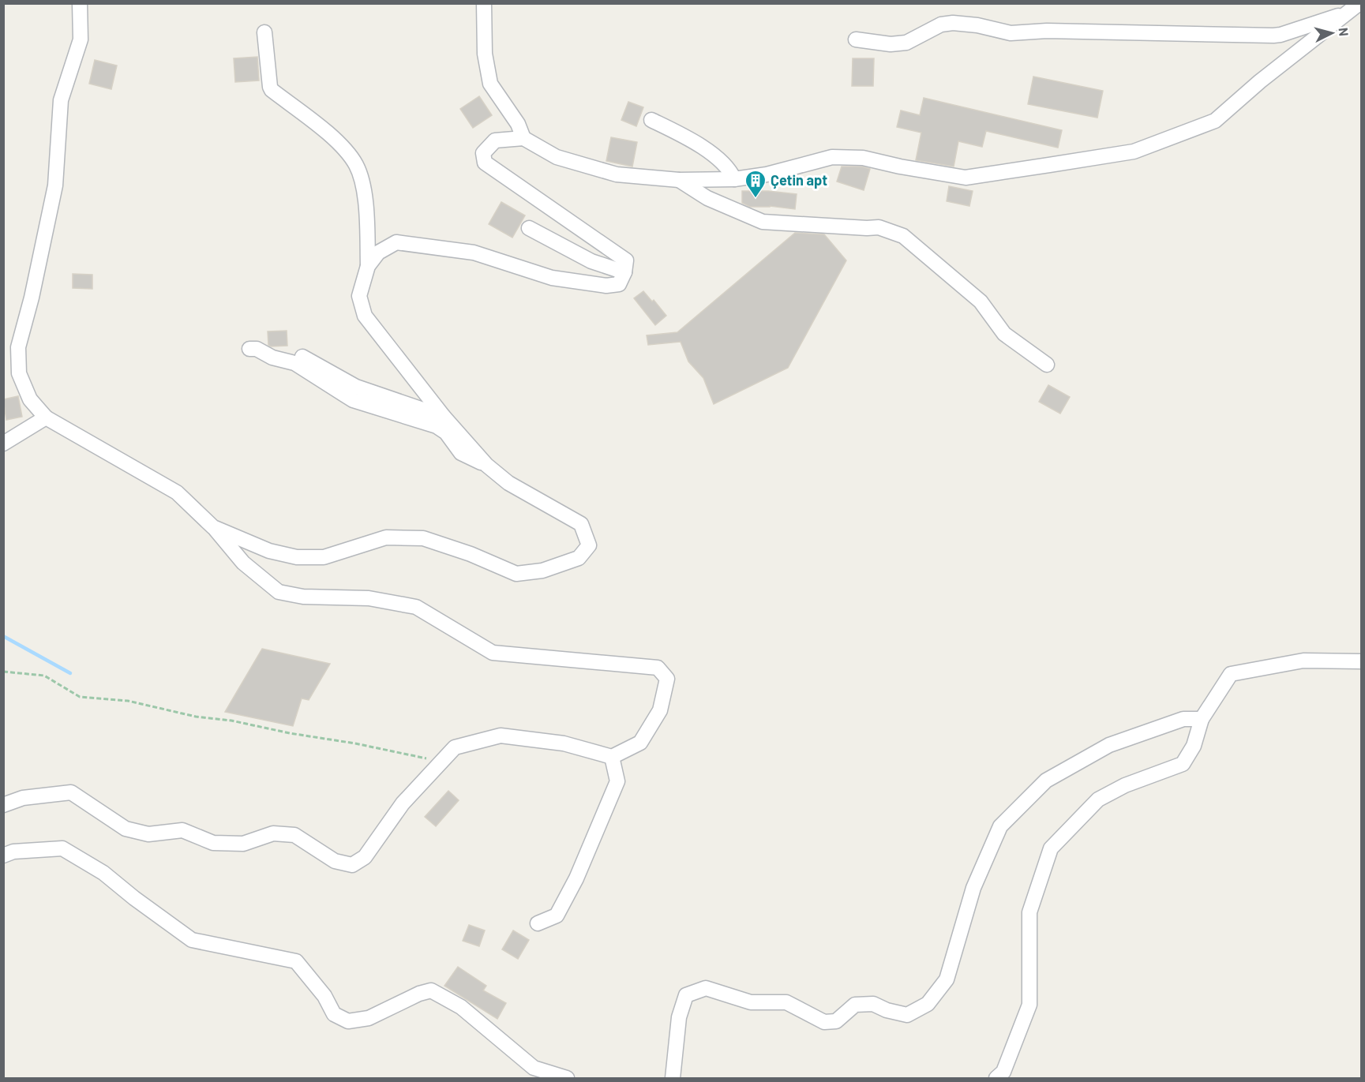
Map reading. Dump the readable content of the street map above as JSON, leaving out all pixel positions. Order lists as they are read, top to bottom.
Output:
{
  "places": {
    "building": ["Çetin apt"]
  },
  "north": "right"
}
